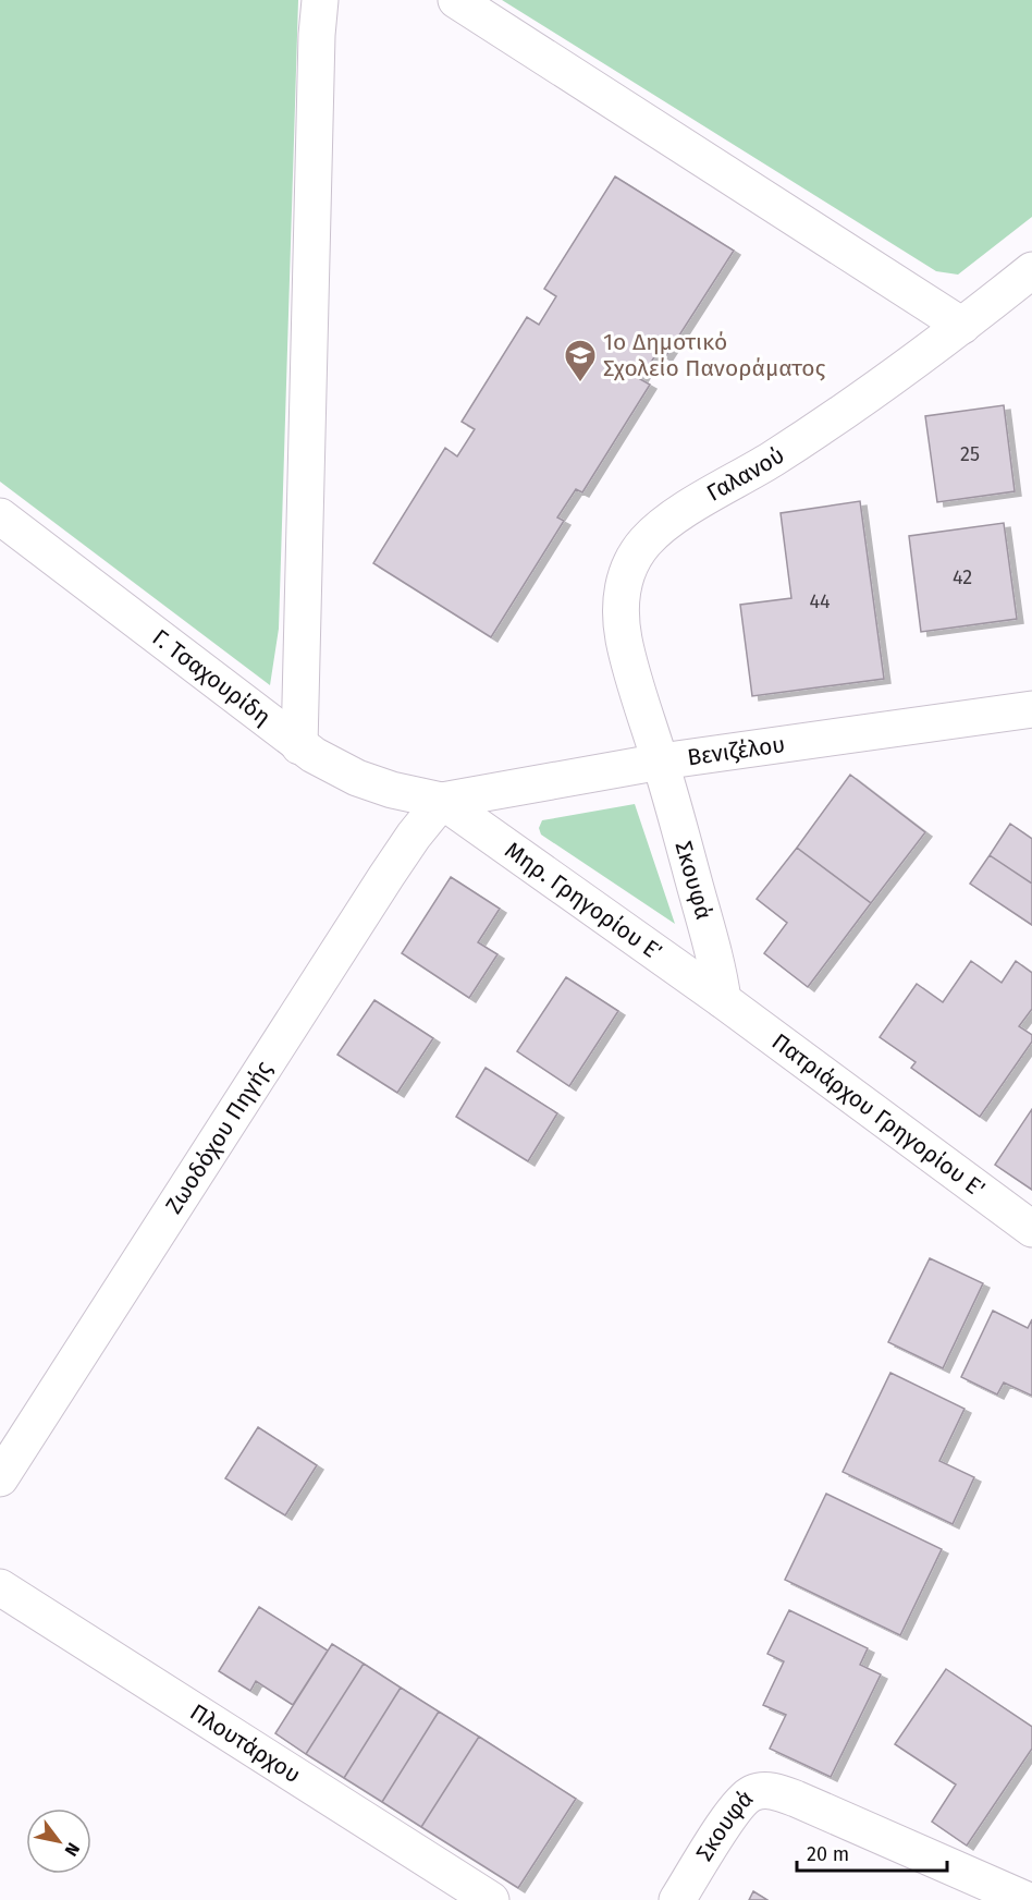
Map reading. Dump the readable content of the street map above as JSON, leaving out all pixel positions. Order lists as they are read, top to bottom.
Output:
{
  "streets": {
    "street": [
      "Γαλανού",
      "Γ. Τσαχουρίδη",
      "Βενιζέλου",
      "Σκουφά",
      "Μηρ. Γρηγορίου Ε΄",
      "Πατριάρχου Γρηγορίου Ε'",
      "Ζωοδόχου Πηγής",
      "Πλουτάρχου"
    ]
  },
  "crossings": [
    ["Γαλανού", "Βενιζέλου"],
    ["Γαλανού", "Σκουφά"],
    ["Γ. Τσαχουρίδη", "Βενιζέλου"],
    ["Γ. Τσαχουρίδη", "Μηρ. Γρηγορίου Ε΄"],
    ["Γ. Τσαχουρίδη", "Ζωοδόχου Πηγής"],
    ["Βενιζέλου", "Σκουφά"],
    ["Βενιζέλου", "Μηρ. Γρηγορίου Ε΄"],
    ["Βενιζέλου", "Ζωοδόχου Πηγής"],
    ["Σκουφά", "Μηρ. Γρηγορίου Ε΄"],
    ["Σκουφά", "Πατριάρχου Γρηγορίου Ε'"],
    ["Μηρ. Γρηγορίου Ε΄", "Πατριάρχου Γρηγορίου Ε'"],
    ["Μηρ. Γρηγορίου Ε΄", "Ζωοδόχου Πηγής"]
  ],
  "places": {
    "school or university": ["1ο Δημοτικό Σχολείο Πανοράματος"]
  },
  "house_numbers": ["25", "42", "44"],
  "scale_bar": "20 m",
  "north": "bottom right"
}
